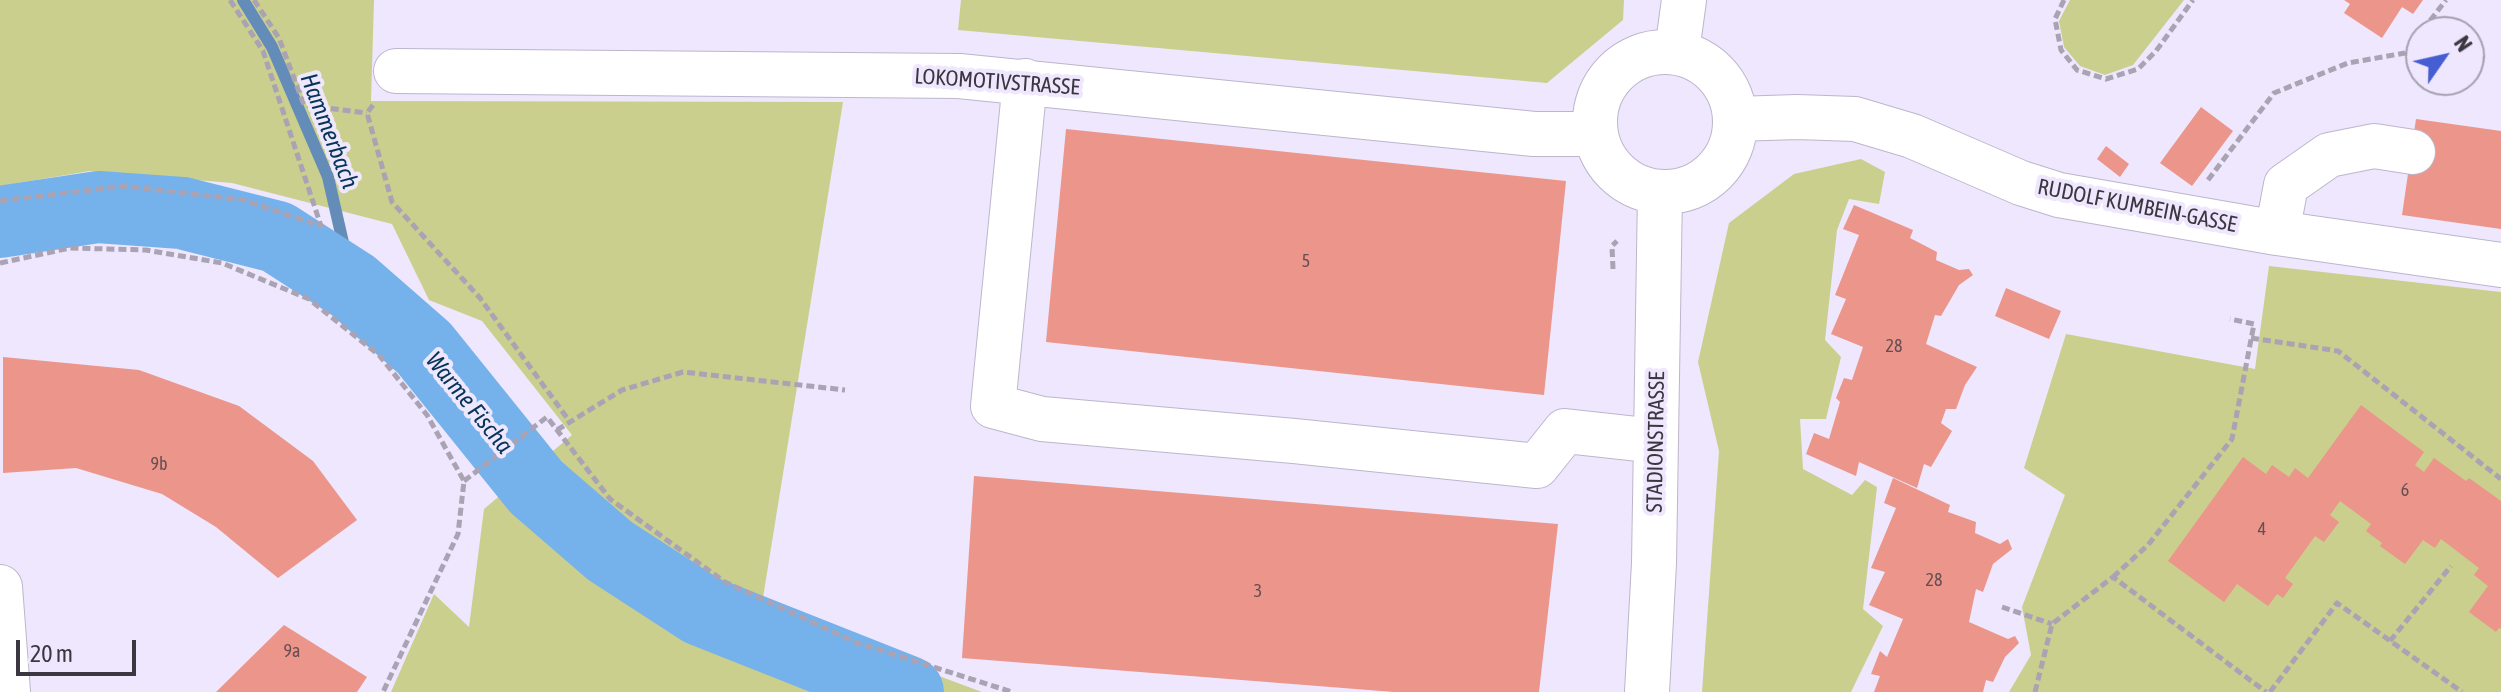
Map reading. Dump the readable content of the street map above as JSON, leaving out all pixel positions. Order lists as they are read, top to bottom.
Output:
{
  "streets": {
    "street": ["LOKOMOTIVSTRASSE", "RUDOLF KUMBEIN-GASSE", "STADIONSTRASSE"]
  },
  "crossings": [
    ["LOKOMOTIVSTRASSE", "RUDOLF KUMBEIN-GASSE"],
    ["LOKOMOTIVSTRASSE", "STADIONSTRASSE"],
    ["RUDOLF KUMBEIN-GASSE", "STADIONSTRASSE"]
  ],
  "water": ["Hammerbach", "Warme Fischa"],
  "house_numbers": [
    "5",
    "28",
    "9b",
    "6",
    "4",
    "28",
    "3",
    "9a"
  ],
  "scale_bar": "20 m",
  "north": "top right"
}
